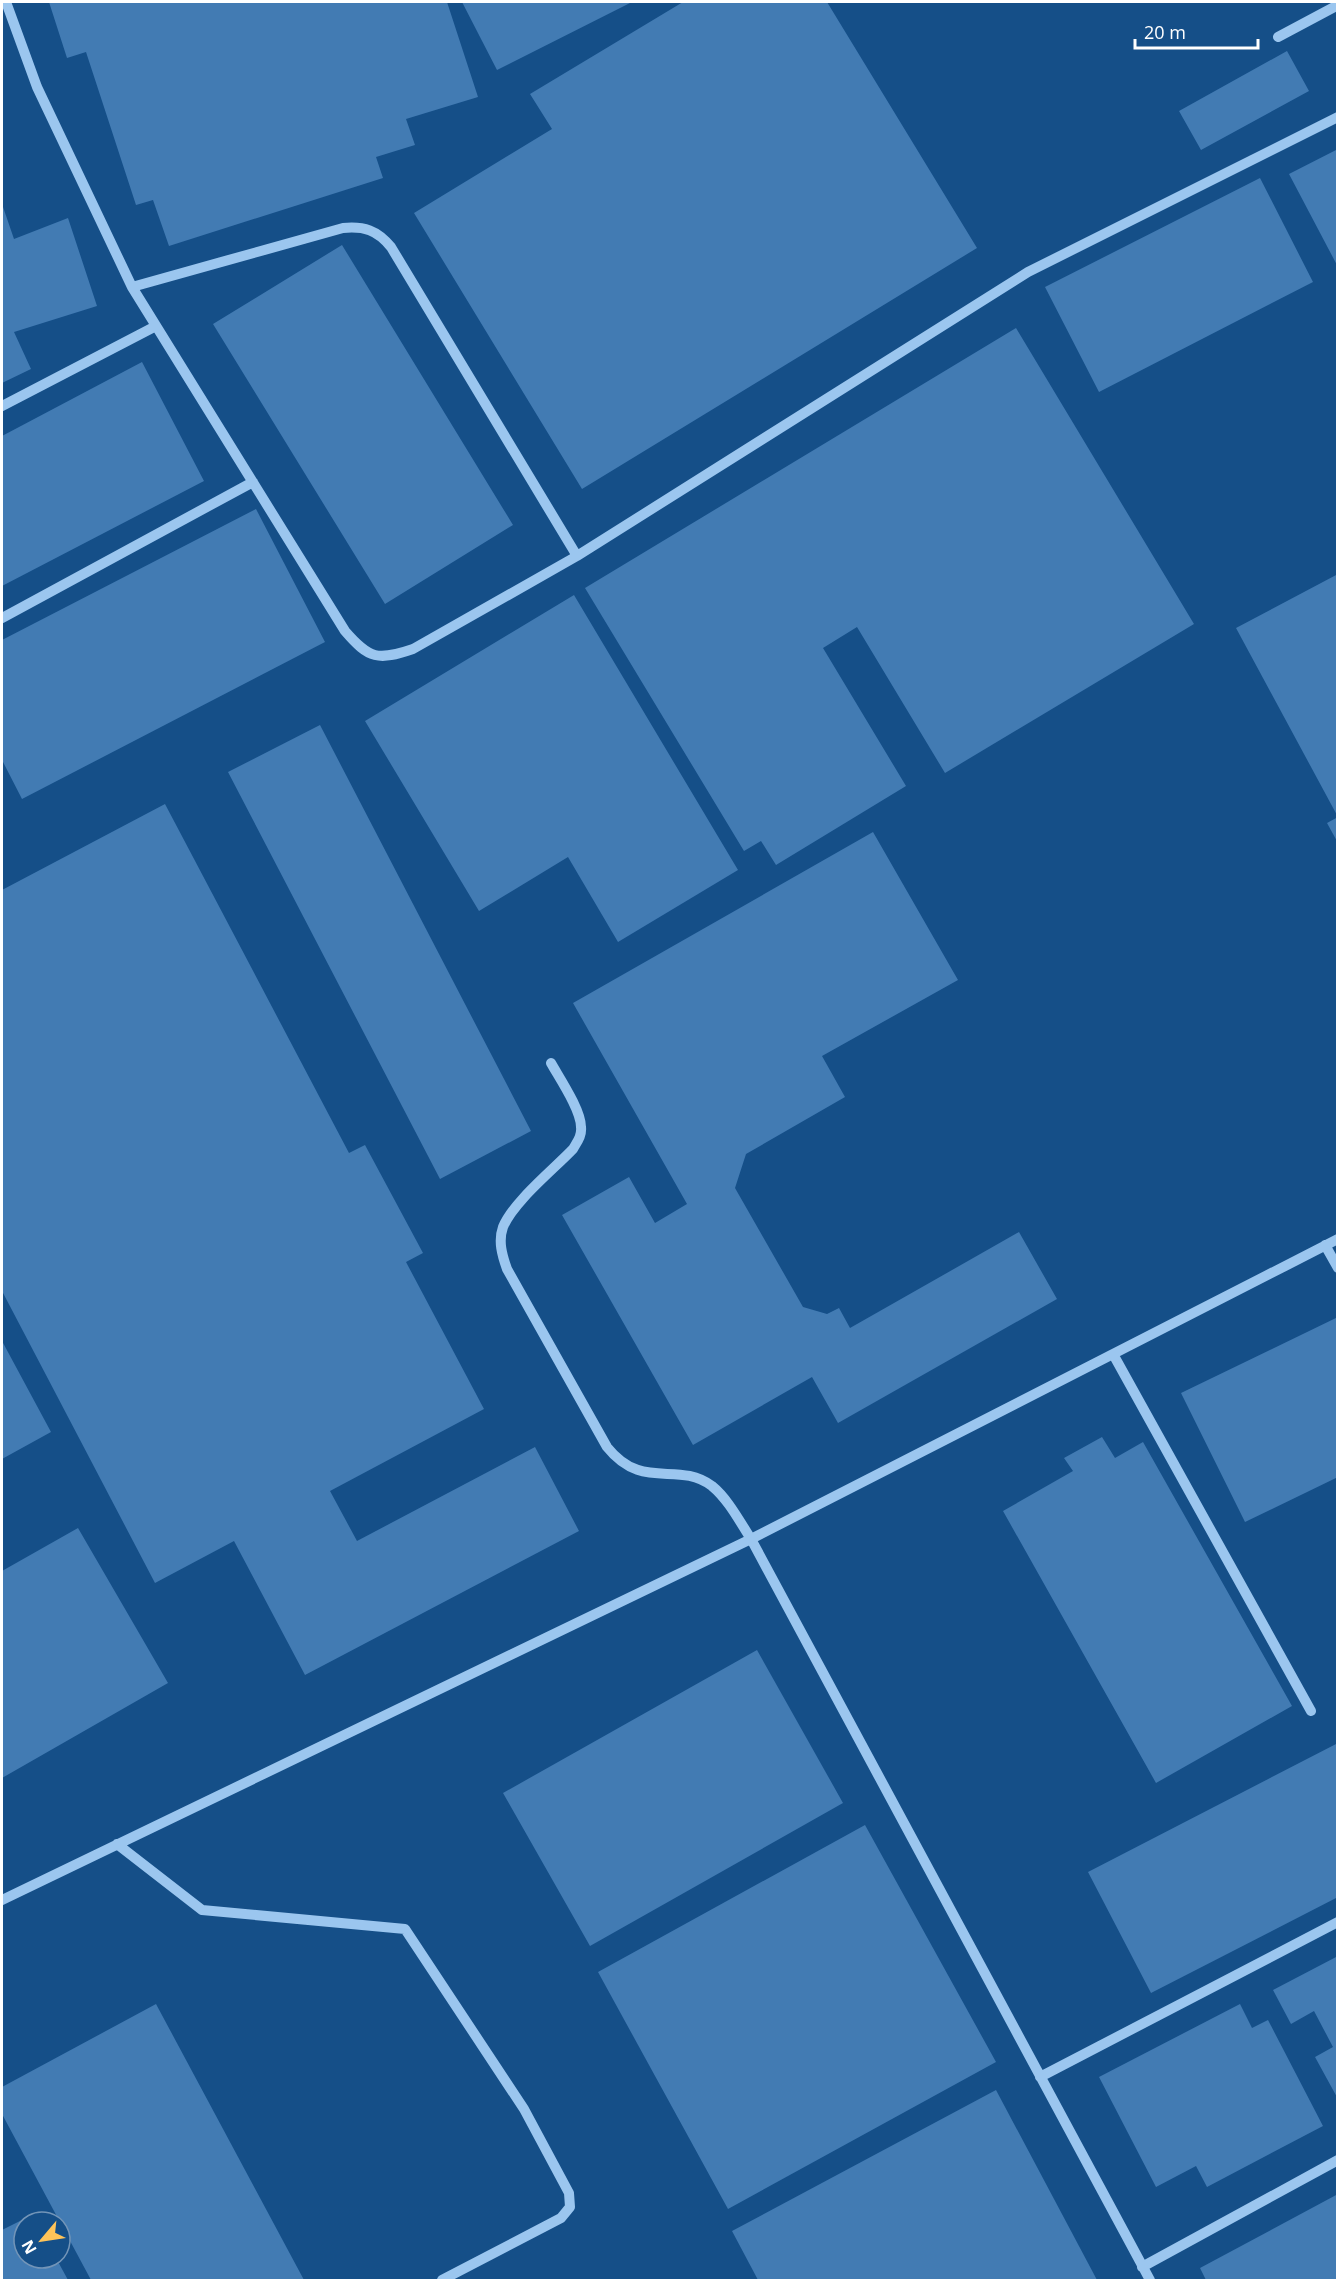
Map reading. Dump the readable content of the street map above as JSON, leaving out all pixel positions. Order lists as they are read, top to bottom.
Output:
{
  "scale_bar": "20 m",
  "north": "bottom left"
}
